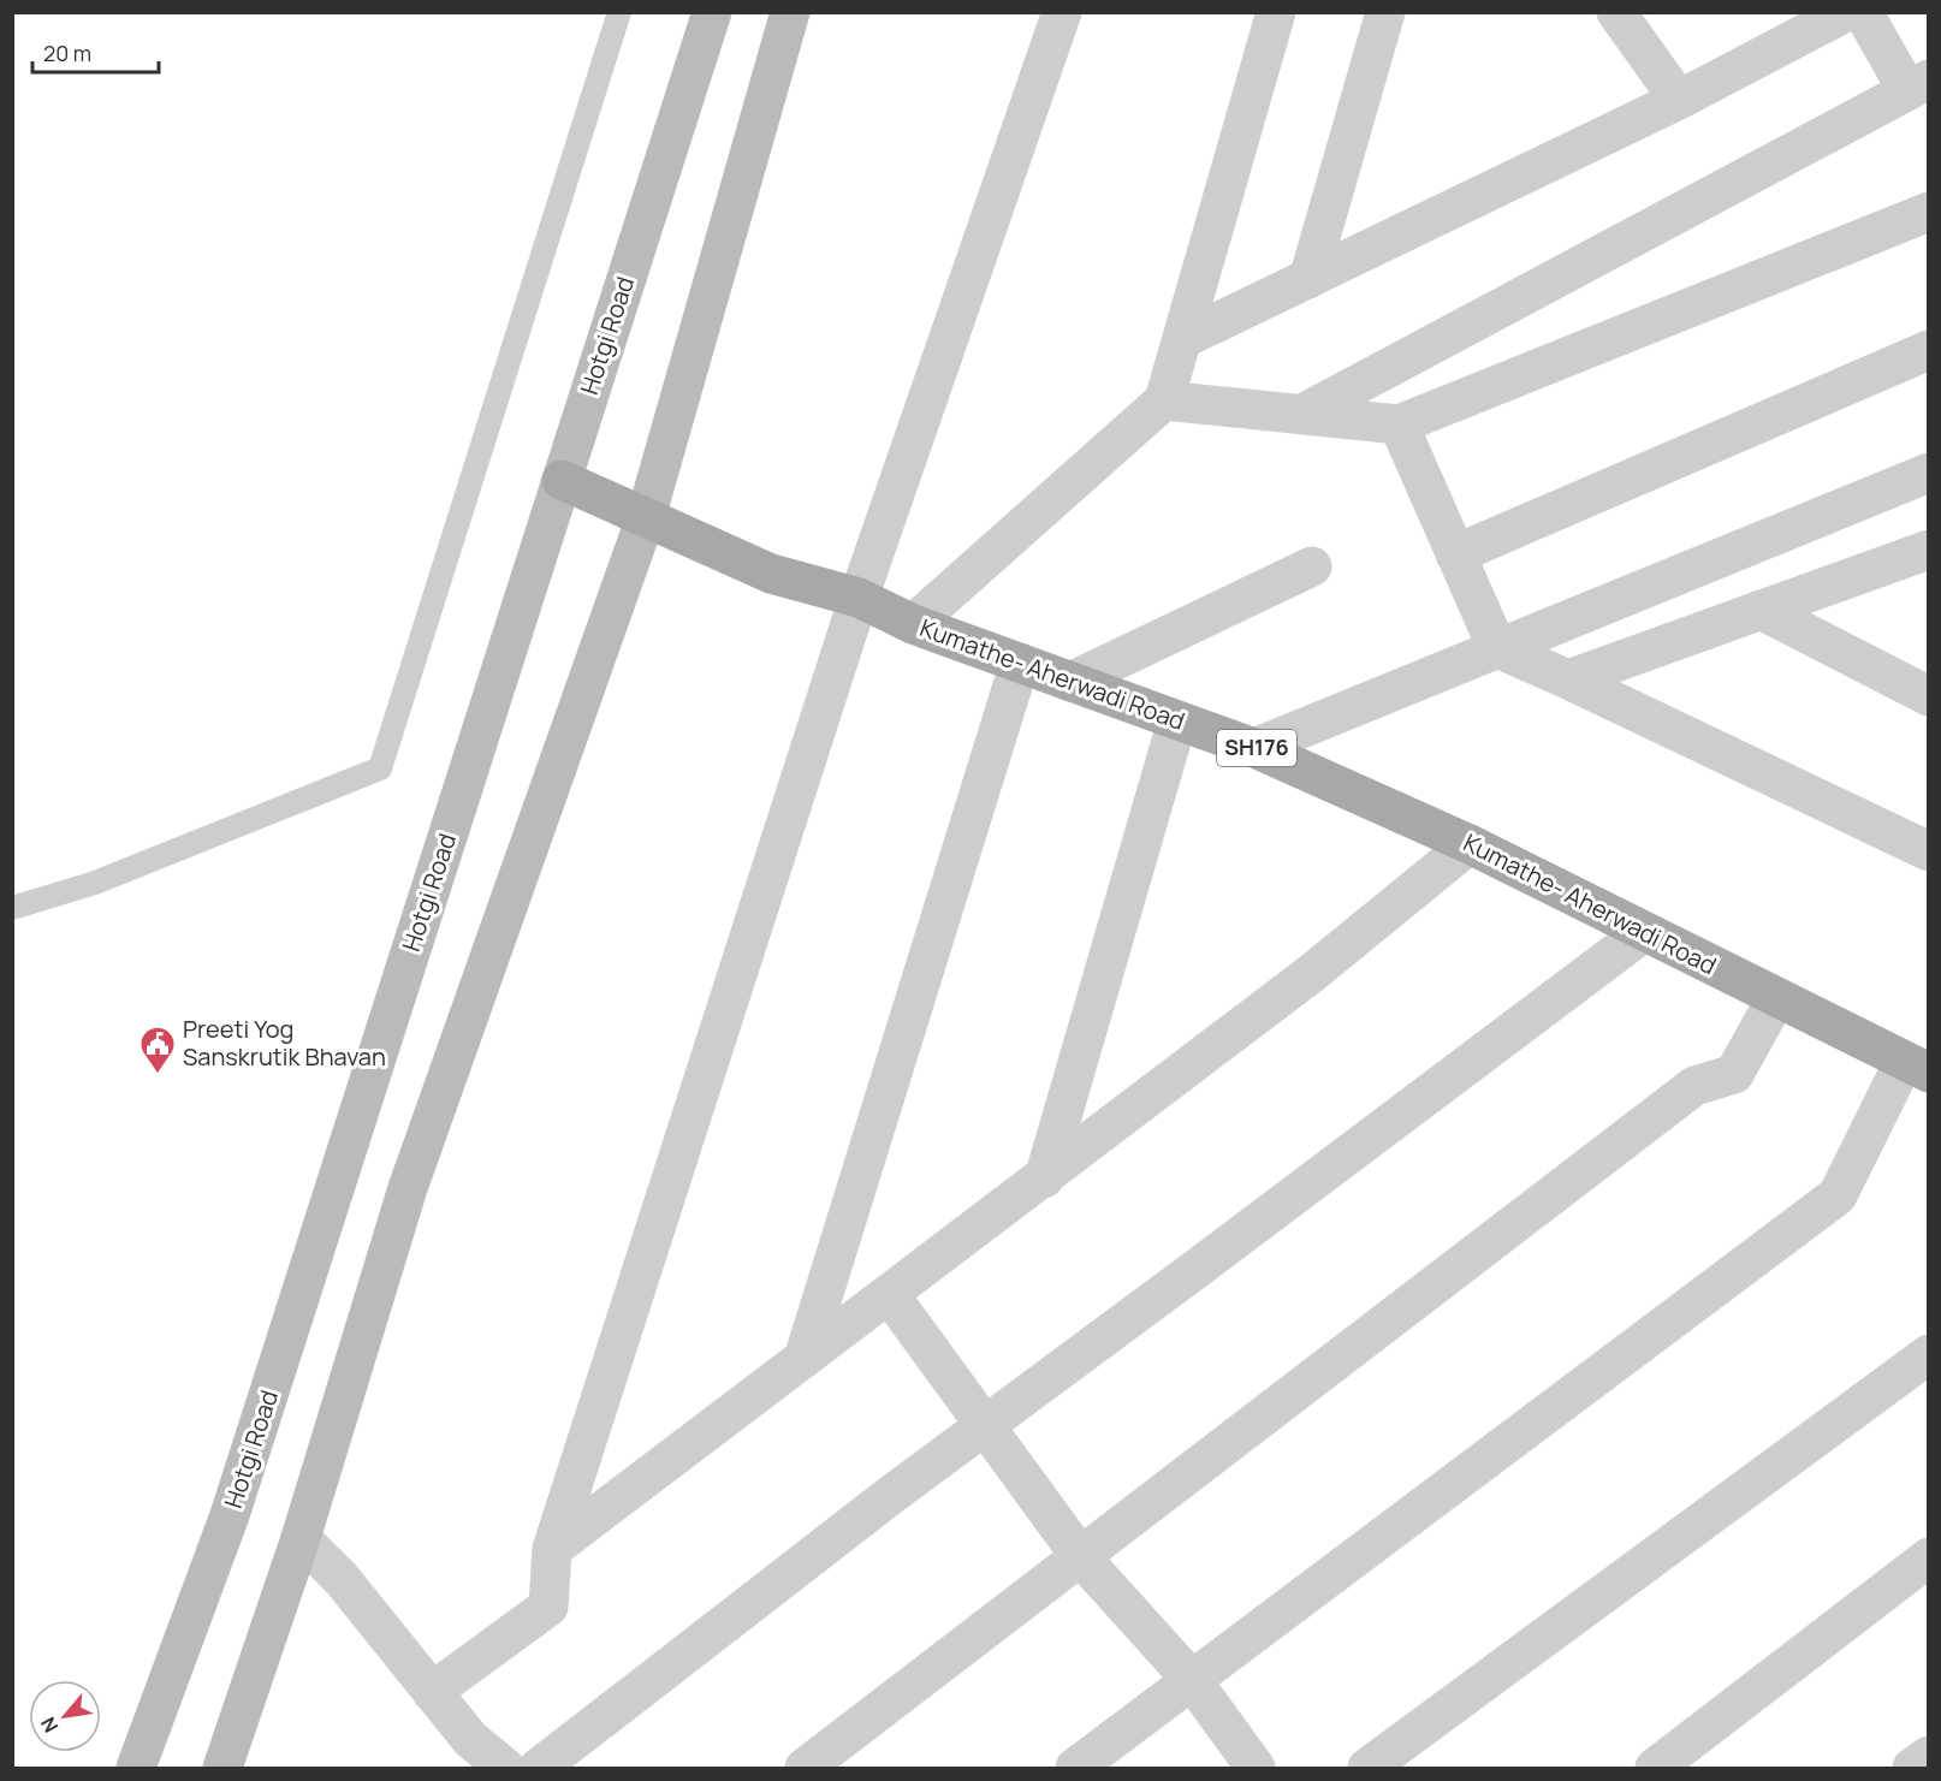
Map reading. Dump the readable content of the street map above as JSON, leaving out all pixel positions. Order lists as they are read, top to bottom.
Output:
{
  "streets": {
    "main road": ["Hotgi Road", "Kumathe- Aherwadi Road", "SH176"]
  },
  "crossings": [
    ["Hotgi Road", "Kumathe- Aherwadi Road"]
  ],
  "places": {
    "public building": ["Preeti Yog Sanskrutik Bhavan"]
  },
  "scale_bar": "20 m",
  "north": "bottom left"
}
